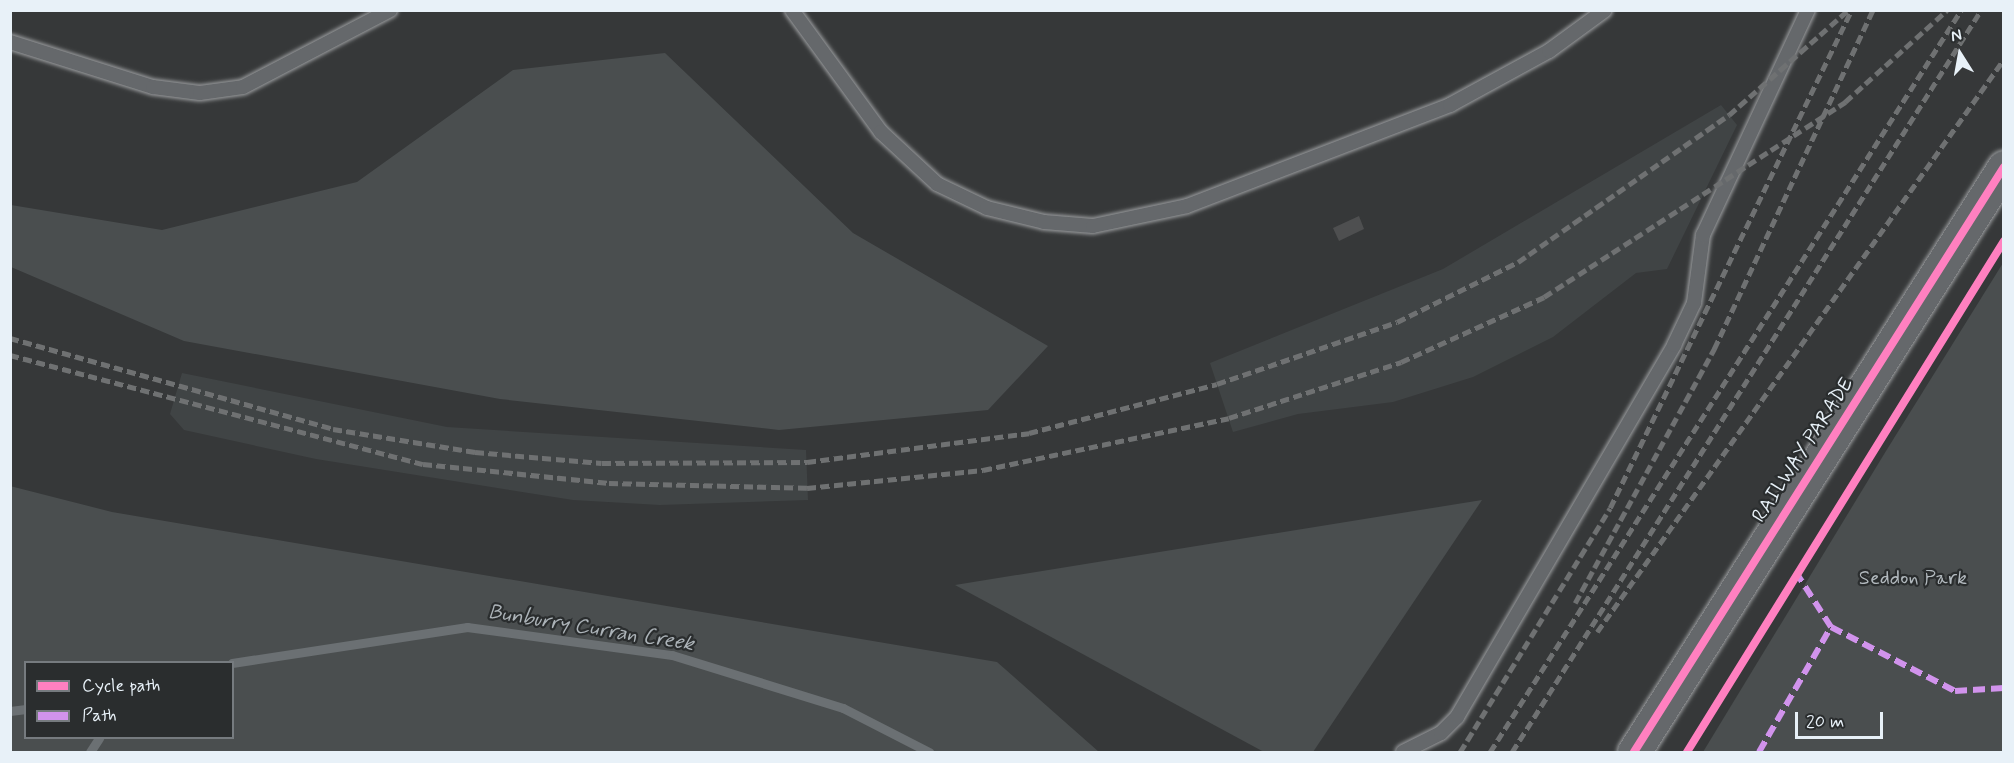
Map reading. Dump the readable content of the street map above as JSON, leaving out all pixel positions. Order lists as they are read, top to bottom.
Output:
{
  "streets": {
    "street": ["RAILWAY PARADE"]
  },
  "water": ["Bunburry Curran Creek"],
  "parks": ["Seddon Park"],
  "legend": ["Cycle path", "Path"],
  "scale_bar": "20 m",
  "north": "top"
}
